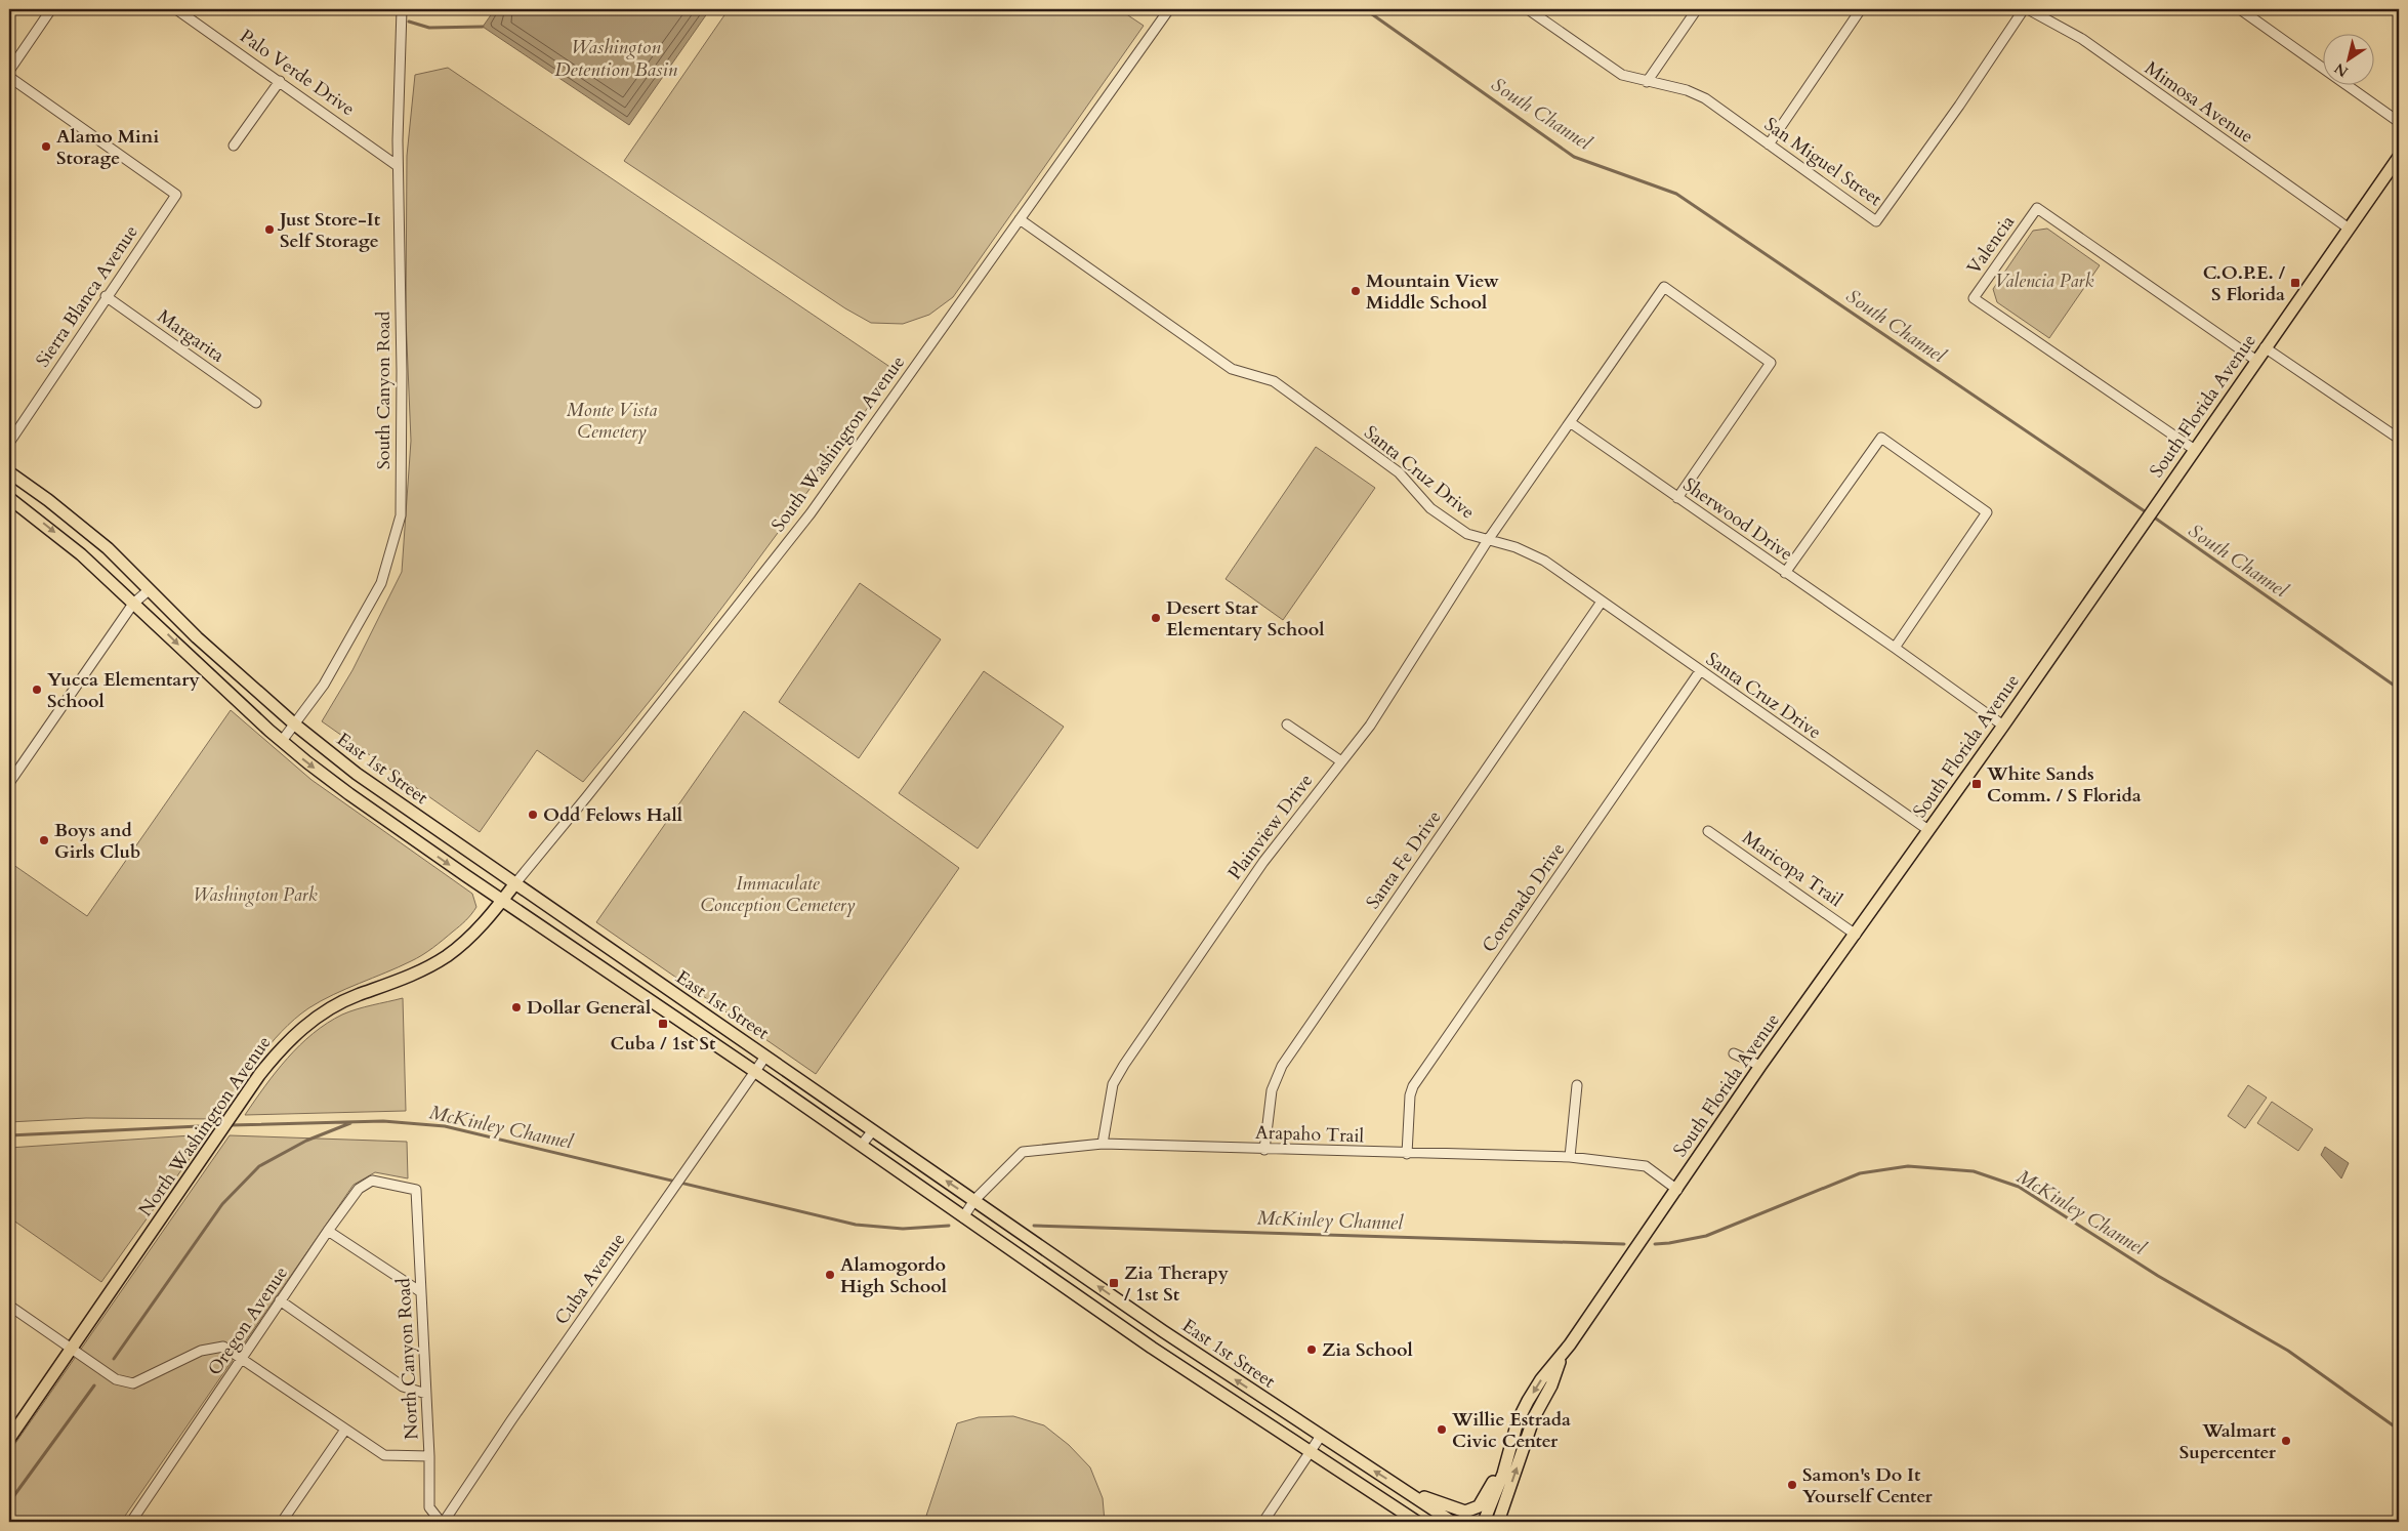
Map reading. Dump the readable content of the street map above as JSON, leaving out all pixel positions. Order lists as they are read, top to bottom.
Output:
{
  "streets": {
    "main road": ["South Florida Avenue", "East 1st Street", "North Washington Avenue"],
    "street": [
      "Palo Verde Drive",
      "Mimosa Avenue",
      "San Miguel Street",
      "Valencia",
      "Sierra Blanca Avenue",
      "Margarita",
      "South Canyon Road",
      "South Washington Avenue",
      "Santa Cruz Drive",
      "Sherwood Drive",
      "Plainview Drive",
      "Santa Fe Drive",
      "Maricopa Trail",
      "Coronado Drive",
      "Arapaho Trail",
      "Cuba Avenue",
      "Oregon Avenue",
      "North Canyon Road"
    ]
  },
  "crossings": [
    ["Palo Verde Drive", "South Canyon Road"],
    ["Mimosa Avenue", "South Florida Avenue"],
    ["Valencia", "South Florida Avenue"],
    ["Sierra Blanca Avenue", "Margarita"],
    ["South Canyon Road", "East 1st Street"],
    ["South Florida Avenue", "Santa Cruz Drive"],
    ["South Florida Avenue", "Sherwood Drive"],
    ["South Florida Avenue", "Maricopa Trail"],
    ["South Florida Avenue", "Arapaho Trail"],
    ["South Washington Avenue", "Santa Cruz Drive"],
    ["South Washington Avenue", "East 1st Street"],
    ["South Washington Avenue", "North Washington Avenue"],
    ["Santa Cruz Drive", "Plainview Drive"],
    ["Santa Cruz Drive", "Santa Fe Drive"],
    ["Santa Cruz Drive", "Coronado Drive"],
    ["East 1st Street", "North Washington Avenue"],
    ["East 1st Street", "Arapaho Trail"],
    ["East 1st Street", "Cuba Avenue"],
    ["Plainview Drive", "Arapaho Trail"],
    ["Santa Fe Drive", "Arapaho Trail"],
    ["Coronado Drive", "Arapaho Trail"],
    ["Cuba Avenue", "North Canyon Road"],
    ["Oregon Avenue", "North Canyon Road"]
  ],
  "water": ["Washington Detention Basin", "South Channel", "McKinley Channel"],
  "parks": [
    "Valencia Park",
    "Monte Vista Cemetery",
    "Immaculate Conception Cemetery",
    "Washington Park"
  ],
  "places": {
    "other": [
      "Alamo Mini Storage",
      "Just Store-It Self Storage",
      "Mountain View Middle School",
      "Desert Star Elementary School",
      "Yucca Elementary School",
      "Odd Felows Hall",
      "Boys and Girls Club",
      "Dollar General",
      "Alamogordo High School",
      "Zia School",
      "Willie Estrada Civic Center",
      "Walmart Supercenter",
      "Samon's Do It Yourself Center"
    ],
    "transit": [
      "C.O.P.E. / S Florida",
      "White Sands Comm. / S Florida",
      "Cuba / 1st St",
      "Zia Therapy / 1st St"
    ]
  },
  "north": "bottom left"
}
